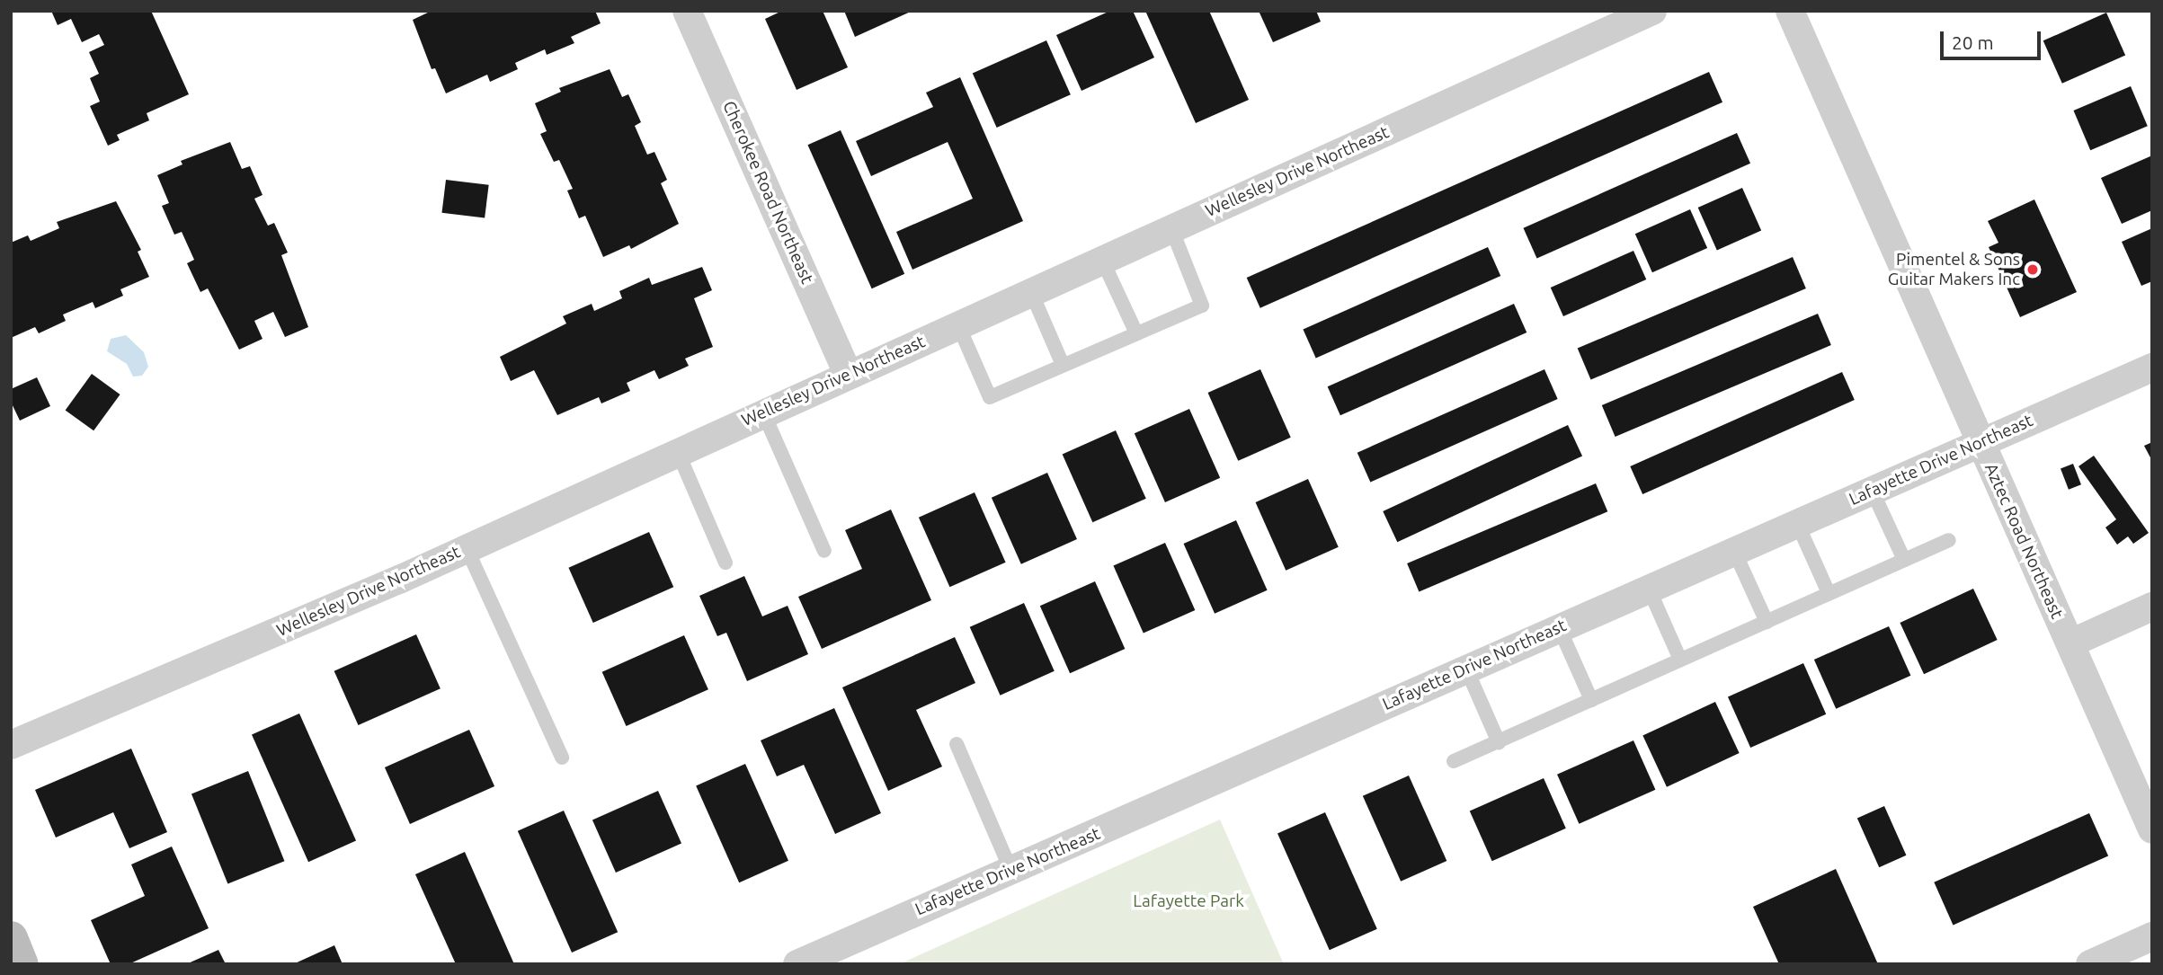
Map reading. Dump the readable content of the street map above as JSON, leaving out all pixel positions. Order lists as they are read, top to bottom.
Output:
{
  "streets": {
    "street": [
      "Wellesley Drive Northeast",
      "Cherokee Road Northeast",
      "Lafayette Drive Northeast",
      "Aztec Road Northeast"
    ]
  },
  "crossings": [
    ["Wellesley Drive Northeast", "Cherokee Road Northeast"],
    ["Lafayette Drive Northeast", "Aztec Road Northeast"]
  ],
  "parks": ["Lafayette Park"],
  "places": ["Pimentel & Sons Guitar Makers Inc"],
  "scale_bar": "20 m"
}
